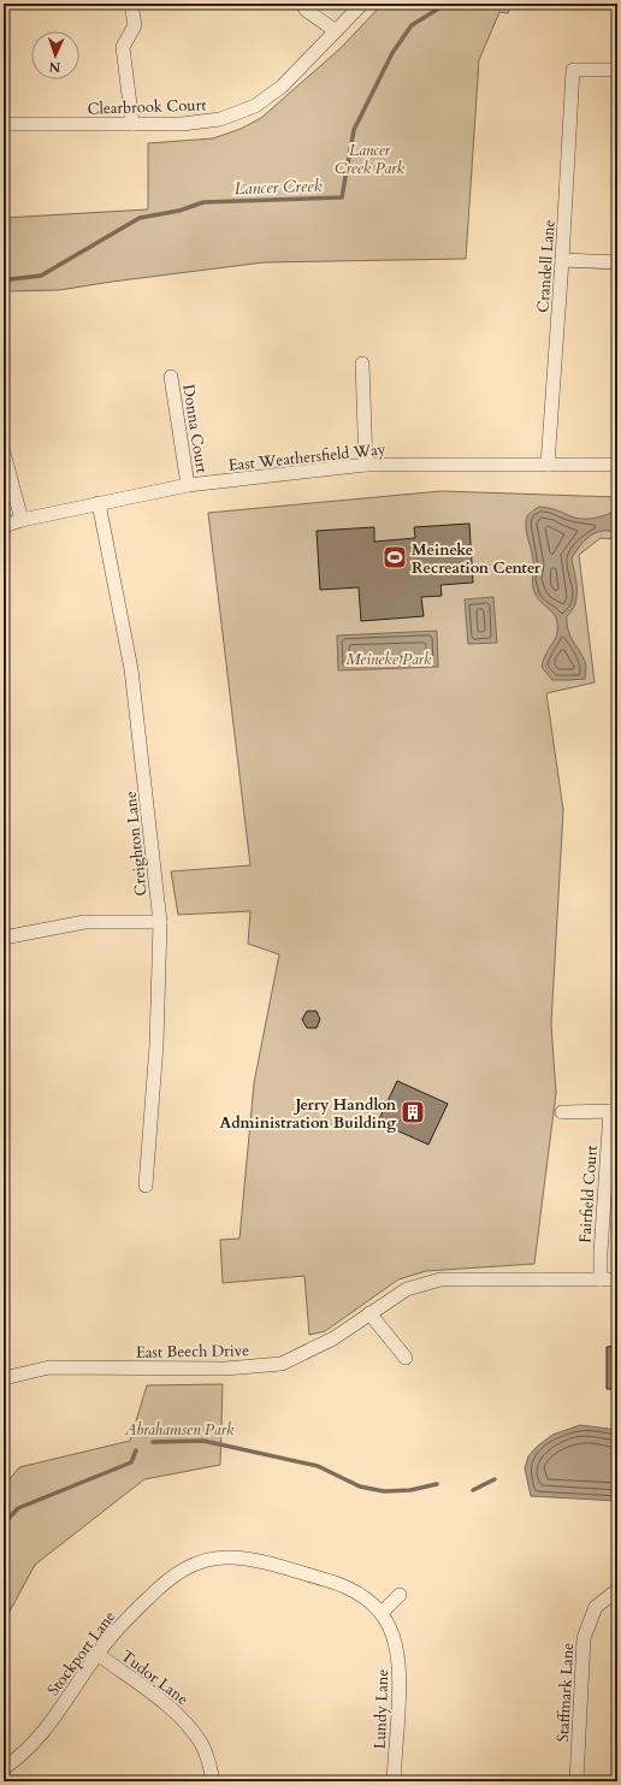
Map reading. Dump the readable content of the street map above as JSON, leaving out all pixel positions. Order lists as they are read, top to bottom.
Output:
{
  "streets": {
    "street": [
      "Clearbrook Court",
      "Crandell Lane",
      "Donna Court",
      "East Weathersfield Way",
      "Creighton Lane",
      "Fairfield Court",
      "East Beech Drive",
      "Stockport Lane",
      "Tudor Lane",
      "Staffmark Lane",
      "Lundy Lane"
    ]
  },
  "crossings": [
    ["Crandell Lane", "East Weathersfield Way"],
    ["Donna Court", "East Weathersfield Way"],
    ["East Weathersfield Way", "Creighton Lane"],
    ["Fairfield Court", "East Beech Drive"],
    ["Stockport Lane", "Tudor Lane"],
    ["Stockport Lane", "Lundy Lane"]
  ],
  "water": ["Lancer Creek"],
  "parks": ["Lancer Creek Park", "Meineke Park", "Abrahamsen Park"],
  "places": {
    "sports": ["Meineke Recreation Center"],
    "building": ["Jerry Handlon Administration Building"]
  },
  "north": "bottom"
}
